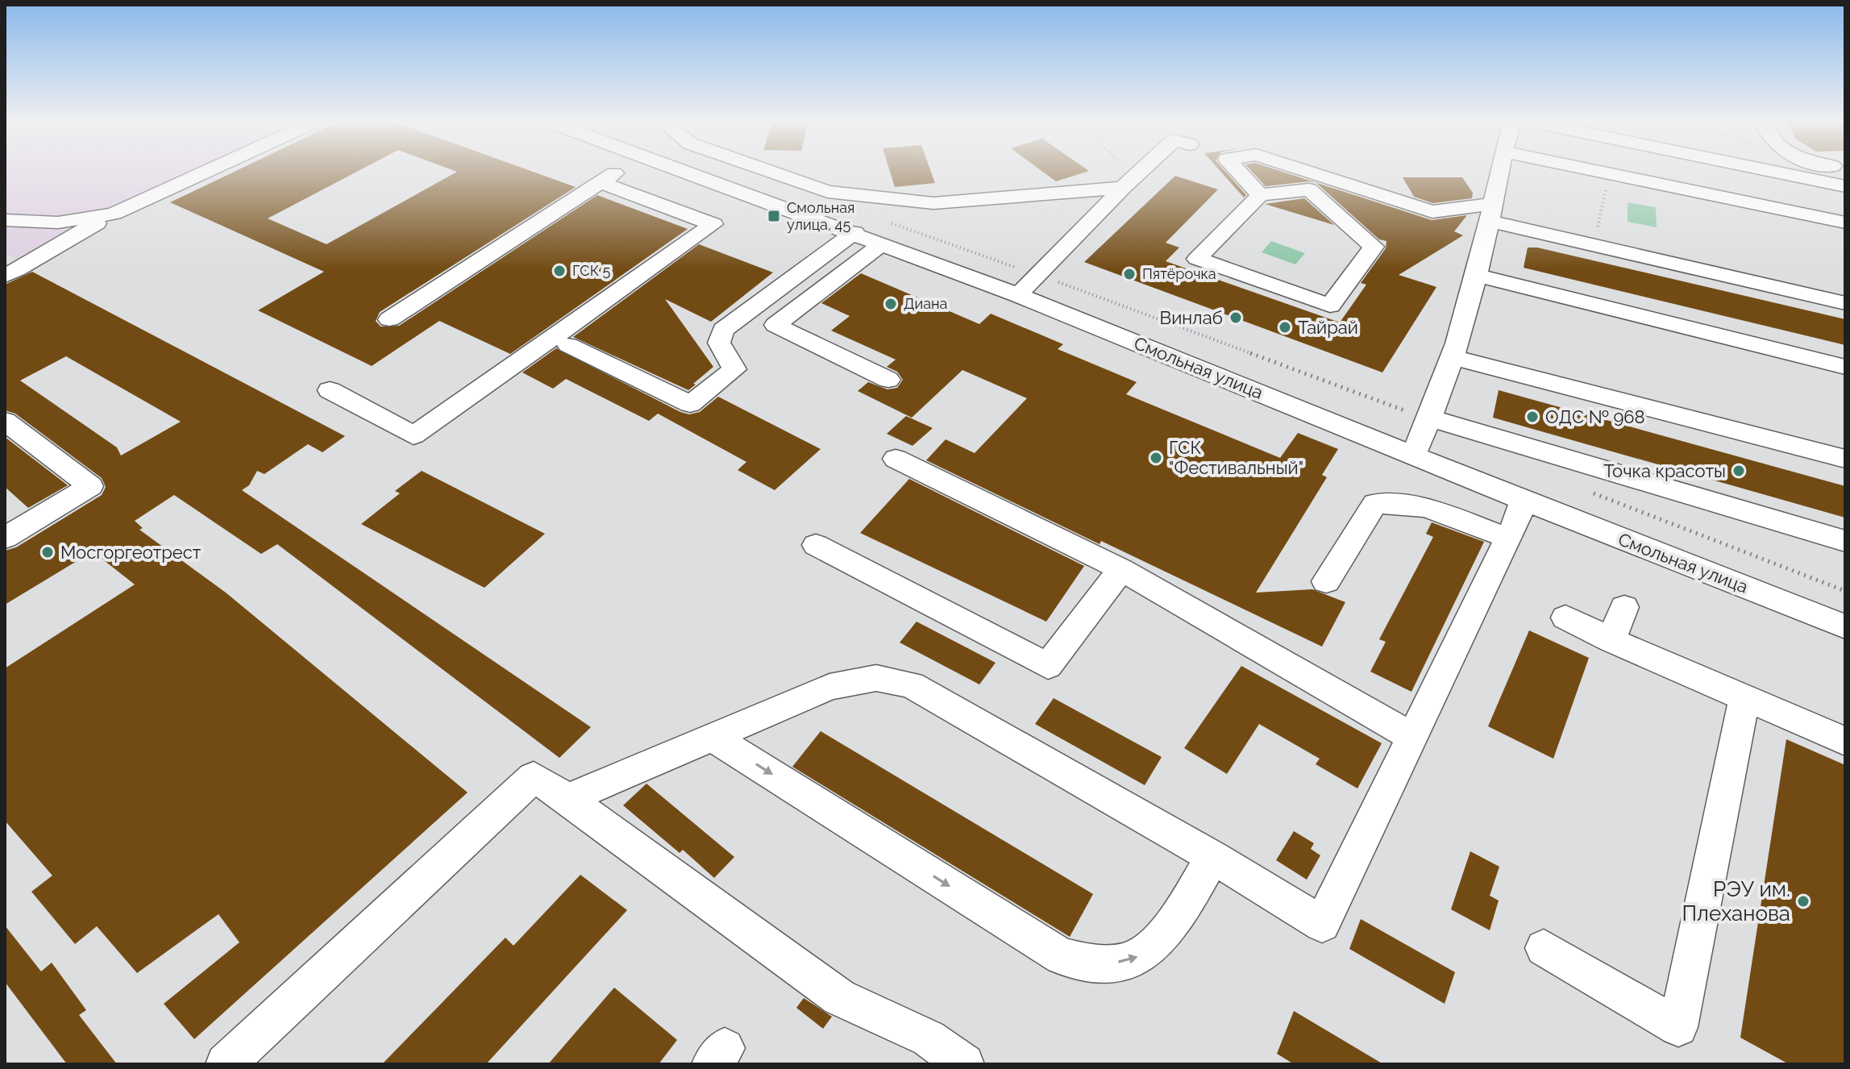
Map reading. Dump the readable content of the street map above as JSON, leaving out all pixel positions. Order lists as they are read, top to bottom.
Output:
{
  "streets": {
    "street": ["Смольная улица"]
  },
  "places": {
    "transit": ["Смольная улица, 45"],
    "other": [
      "ГСК 5",
      "Пятёрочка",
      "Диана",
      "Винлаб",
      "Тайрай",
      "ОДС № 968",
      "ГСК \"Фестивальный\"",
      "Точка красоты",
      "Мосгоргеотрест",
      "РЭУ им. Плеханова"
    ]
  }
}
